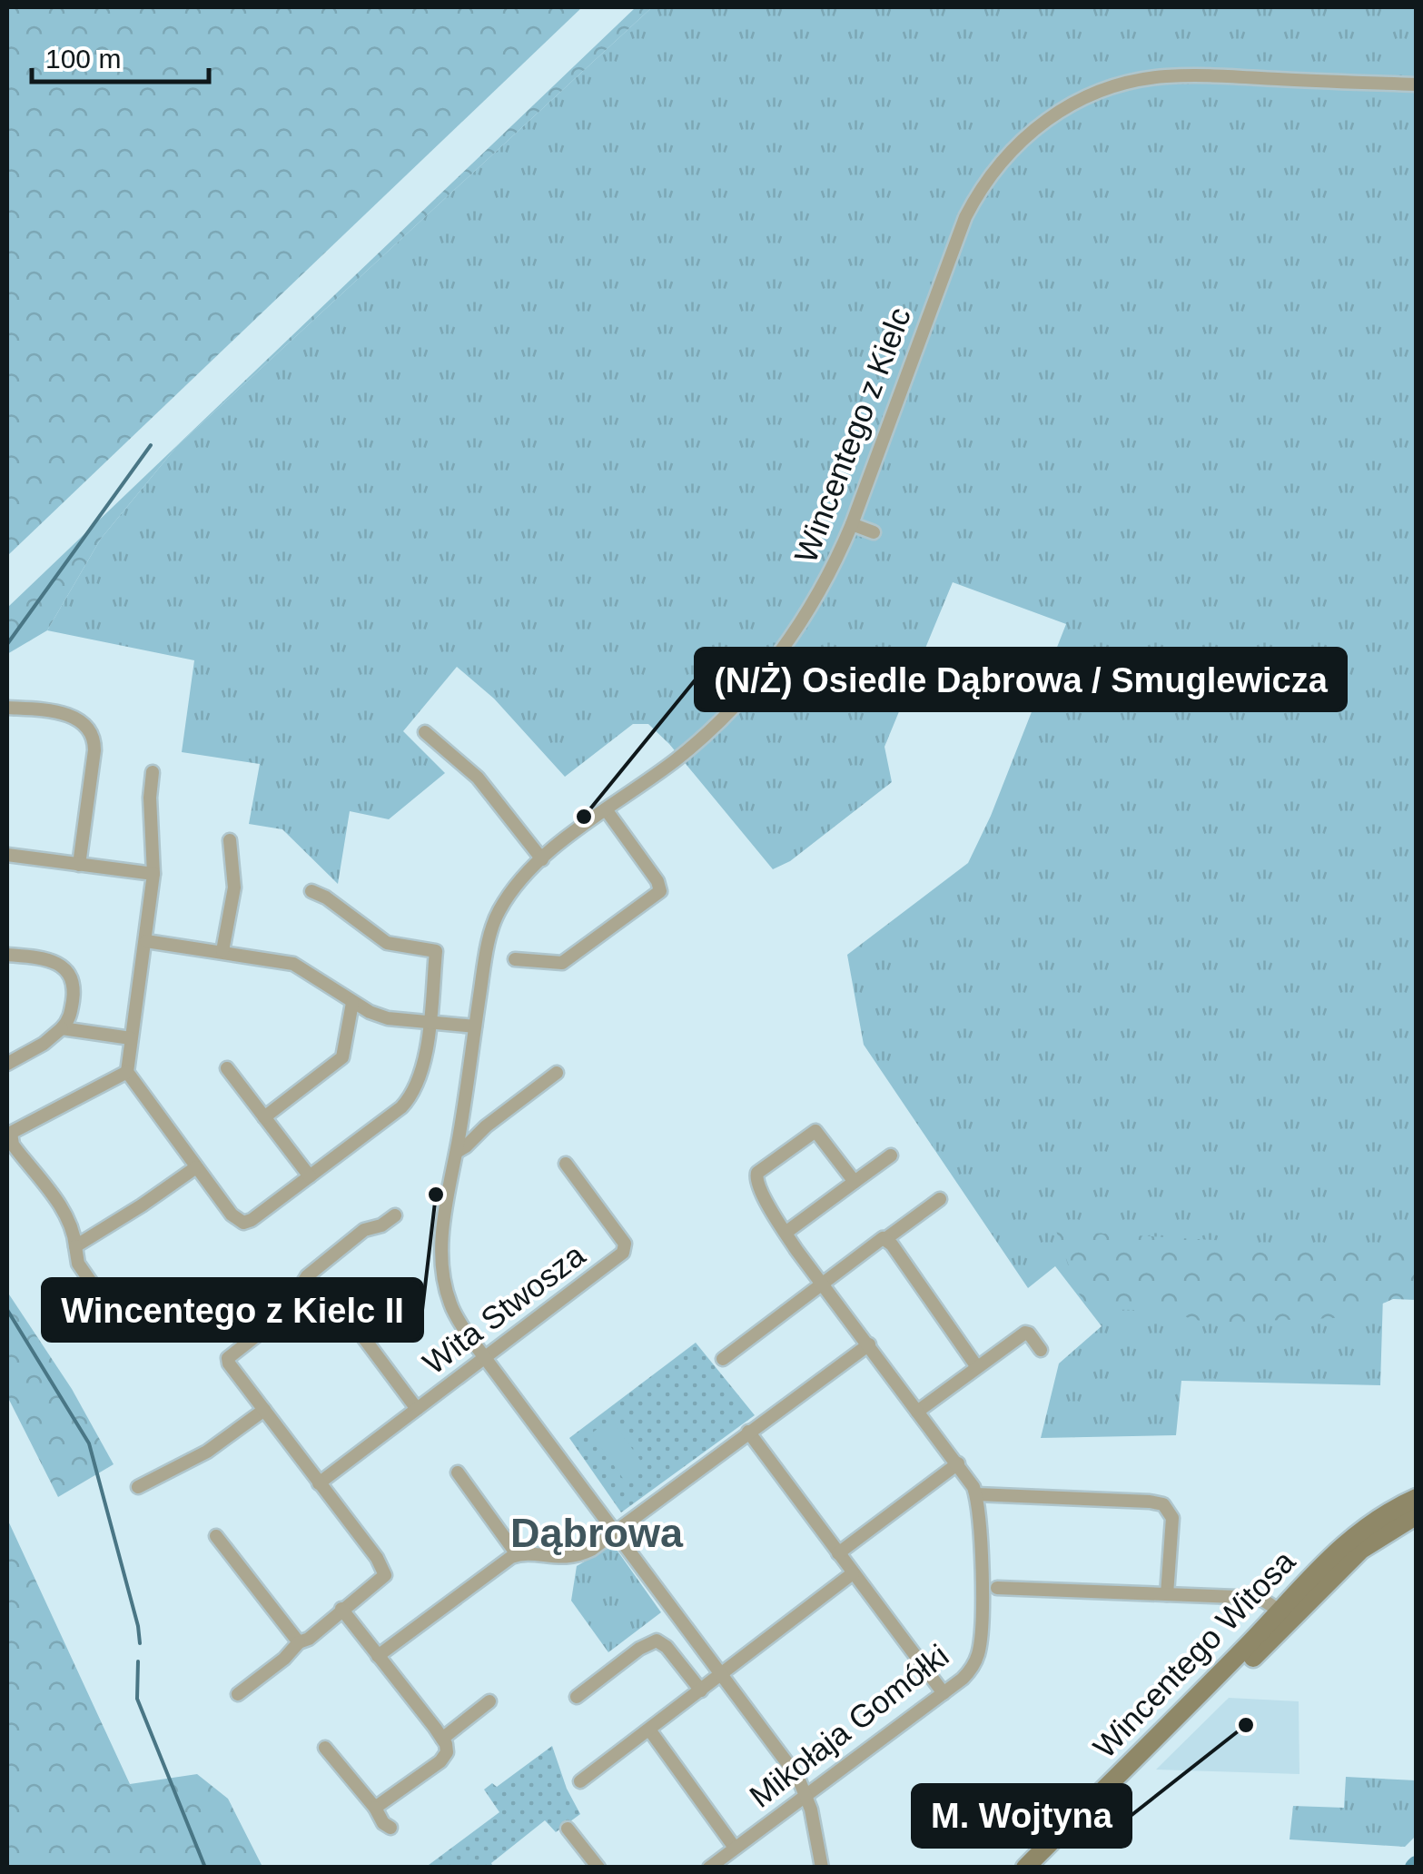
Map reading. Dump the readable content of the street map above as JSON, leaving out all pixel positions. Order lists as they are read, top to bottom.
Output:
{
  "streets": {
    "main road": ["Wincentego Witosa"],
    "street": ["Wincentego z Kielc", "Wita Stwosza", "Mikołaja Gomółki"]
  },
  "crossings": [
    ["Wincentego z Kielc", "Wita Stwosza"],
    ["Wincentego z Kielc", "Mikołaja Gomółki"]
  ],
  "districts": ["Dąbrowa"],
  "places": ["(N/Ż) Osiedle Dąbrowa / Smuglewicza", "Wincentego z Kielc II", "M. Wojtyna"],
  "scale_bar": "100 m"
}
